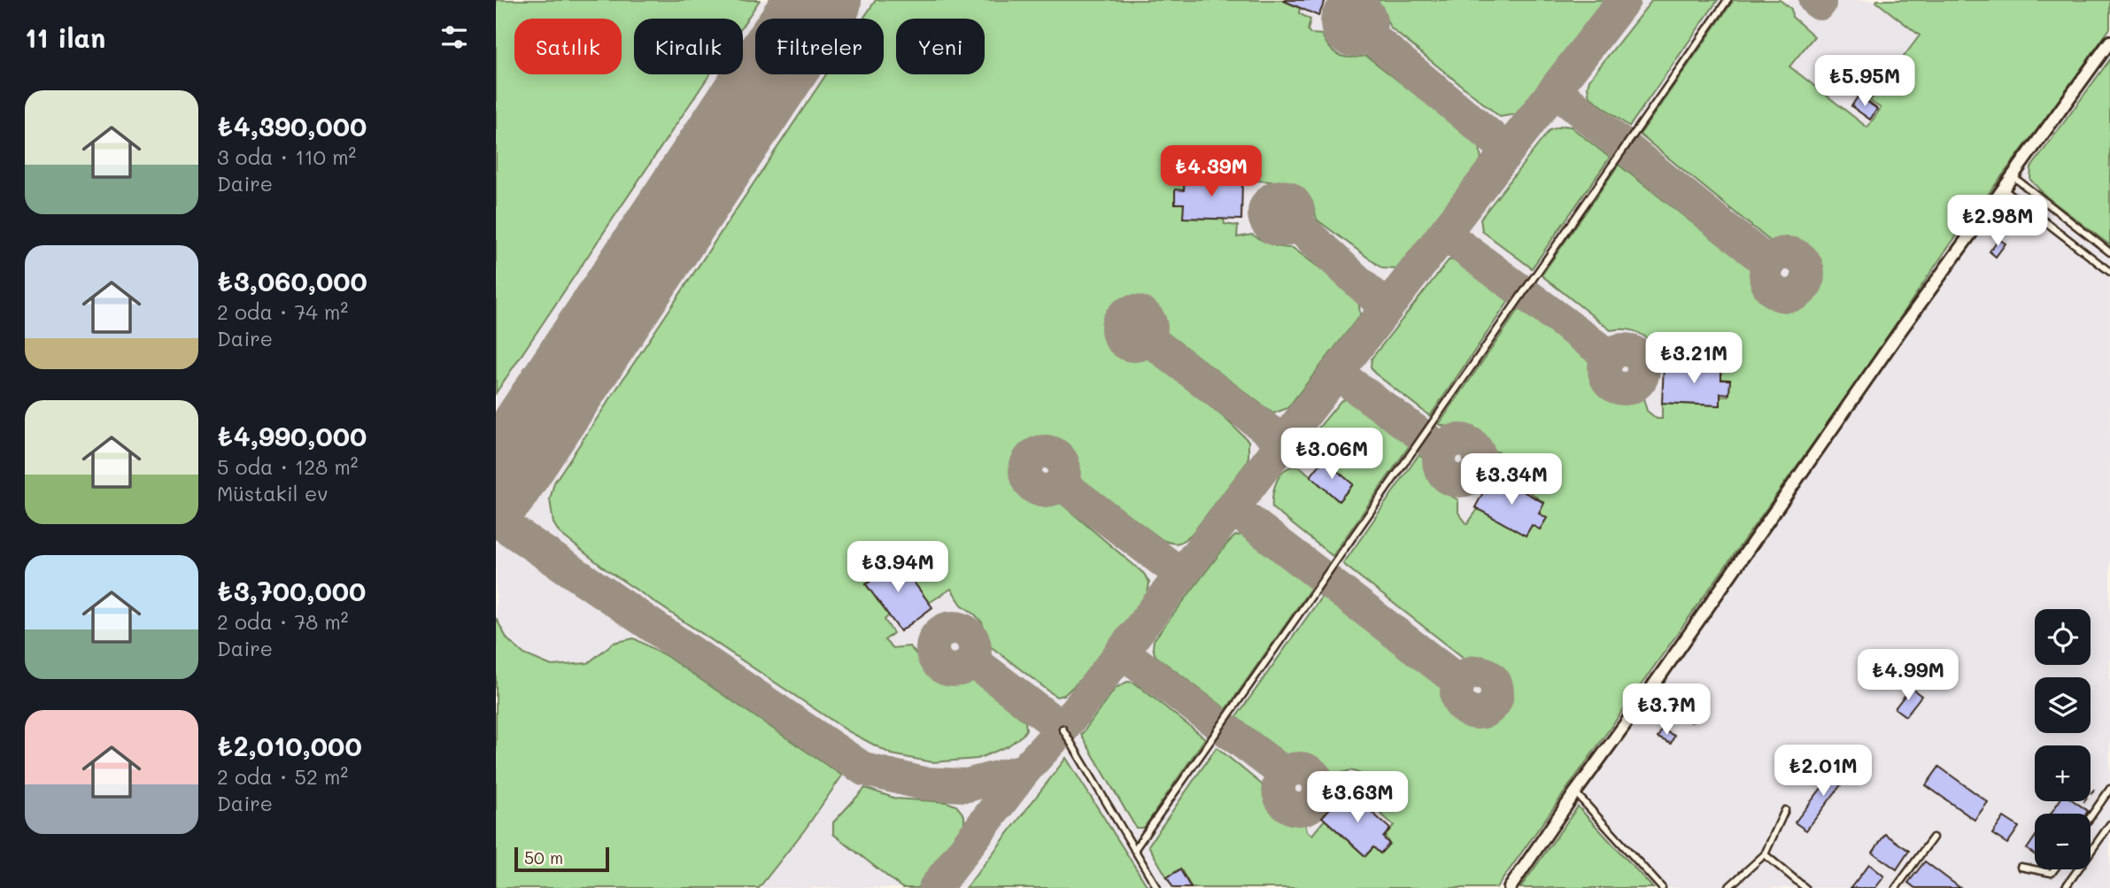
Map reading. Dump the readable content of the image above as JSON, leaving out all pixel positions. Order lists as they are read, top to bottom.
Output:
{
  "scale_bar": "50 m",
  "page": {
    "heading": "11 ilan",
    "chip": [
      "Satılık",
      "Kiralık",
      "Filtreler",
      "Yeni"
    ],
    "price": [
      "₺5.95M",
      "₺4.39M",
      "₺2.98M",
      "₺3.21M",
      "₺3.06M",
      "₺3.34M",
      "₺3.94M",
      "₺4.99M",
      "₺3.7M",
      "₺2.01M",
      "₺3.63M"
    ],
    "list": [
      {
        "name": "₺4,390,000",
        "note": "3 oda · 110 m² · Daire"
      },
      {
        "name": "₺3,060,000",
        "note": "2 oda · 74 m² · Daire"
      },
      {
        "name": "₺4,990,000",
        "note": "5 oda · 128 m² · Müstakil ev"
      },
      {
        "name": "₺3,700,000",
        "note": "2 oda · 78 m² · Daire"
      },
      {
        "name": "₺2,010,000",
        "note": "2 oda · 52 m² · Daire"
      }
    ],
    "map_buttons": ["+", "−"],
    "scale": "50 m"
  }
}
